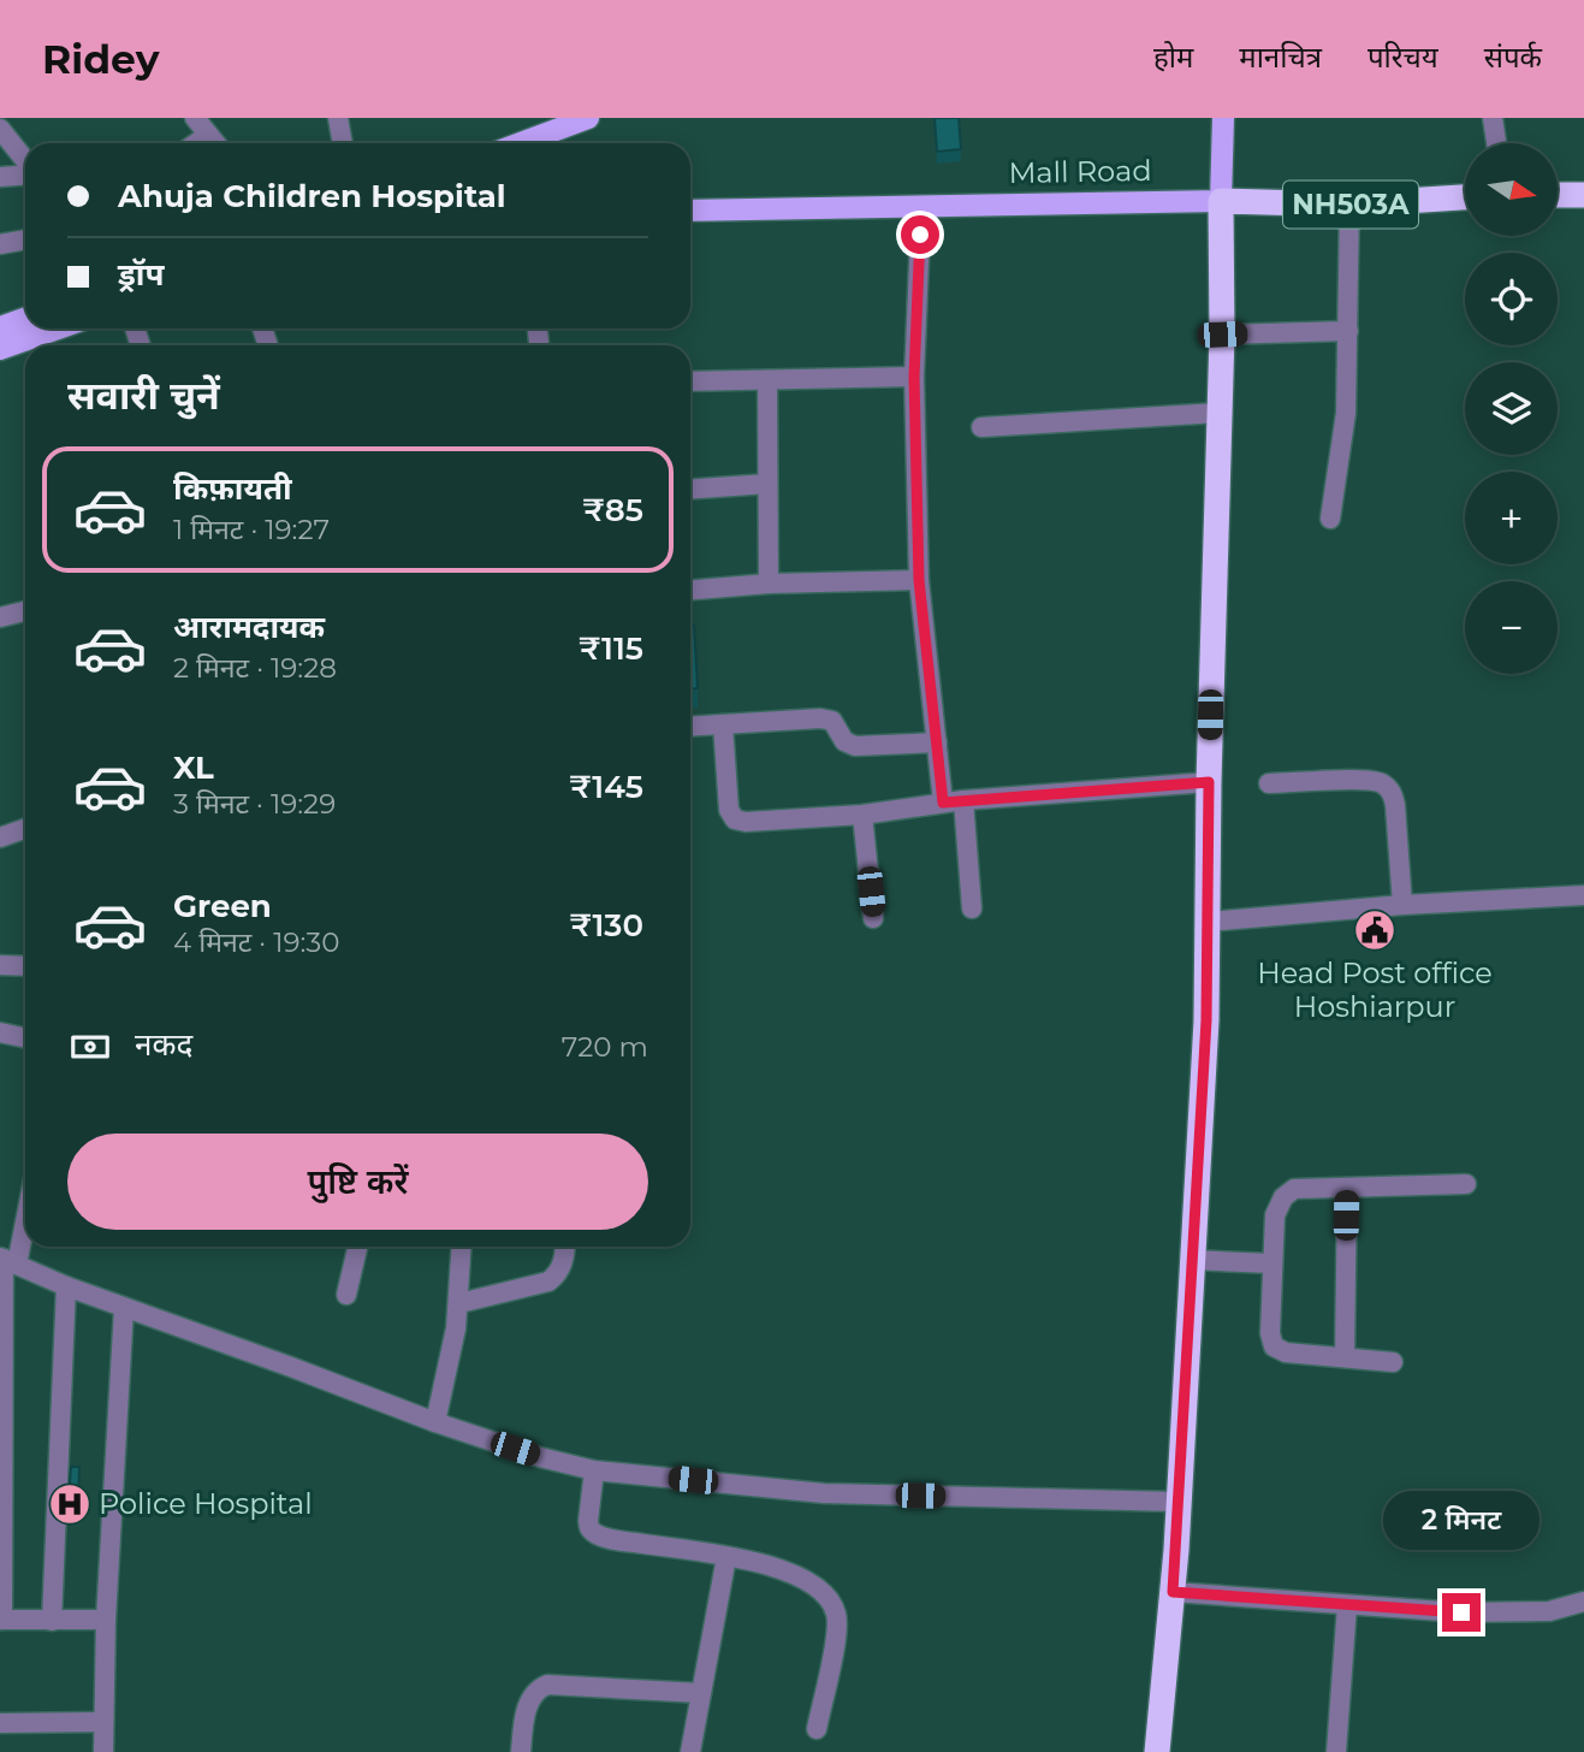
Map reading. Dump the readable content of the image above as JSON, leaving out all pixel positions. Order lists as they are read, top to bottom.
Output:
{
  "streets": {
    "highway": ["Mall Road", "NH503A"]
  },
  "places": {
    "public building": ["Head Post office Hoshiarpur"],
    "hospital": ["Police Hospital"]
  },
  "north": "right",
  "page": {
    "header": "Ridey",
    "nav": [
      "होम",
      "मानचित्र",
      "परिचय",
      "संपर्क"
    ],
    "map_buttons": ["+", "−"],
    "banner": ["Ahuja Children Hospital", "ड्रॉप"],
    "heading": "सवारी चुनें",
    "list": [
      {
        "name": "किफ़ायती",
        "note": "1 मिनट · 19:27",
        "value": "₹85"
      },
      {
        "name": "आरामदायक",
        "note": "2 मिनट · 19:28",
        "value": "₹115"
      },
      {
        "name": "XL",
        "note": "3 मिनट · 19:29",
        "value": "₹145"
      },
      {
        "name": "Green",
        "note": "4 मिनट · 19:30",
        "value": "₹130"
      }
    ],
    "pay": ["नकद", "720 m"],
    "buttons": "पुष्टि करें",
    "bubble": "2 मिनट"
  }
}
